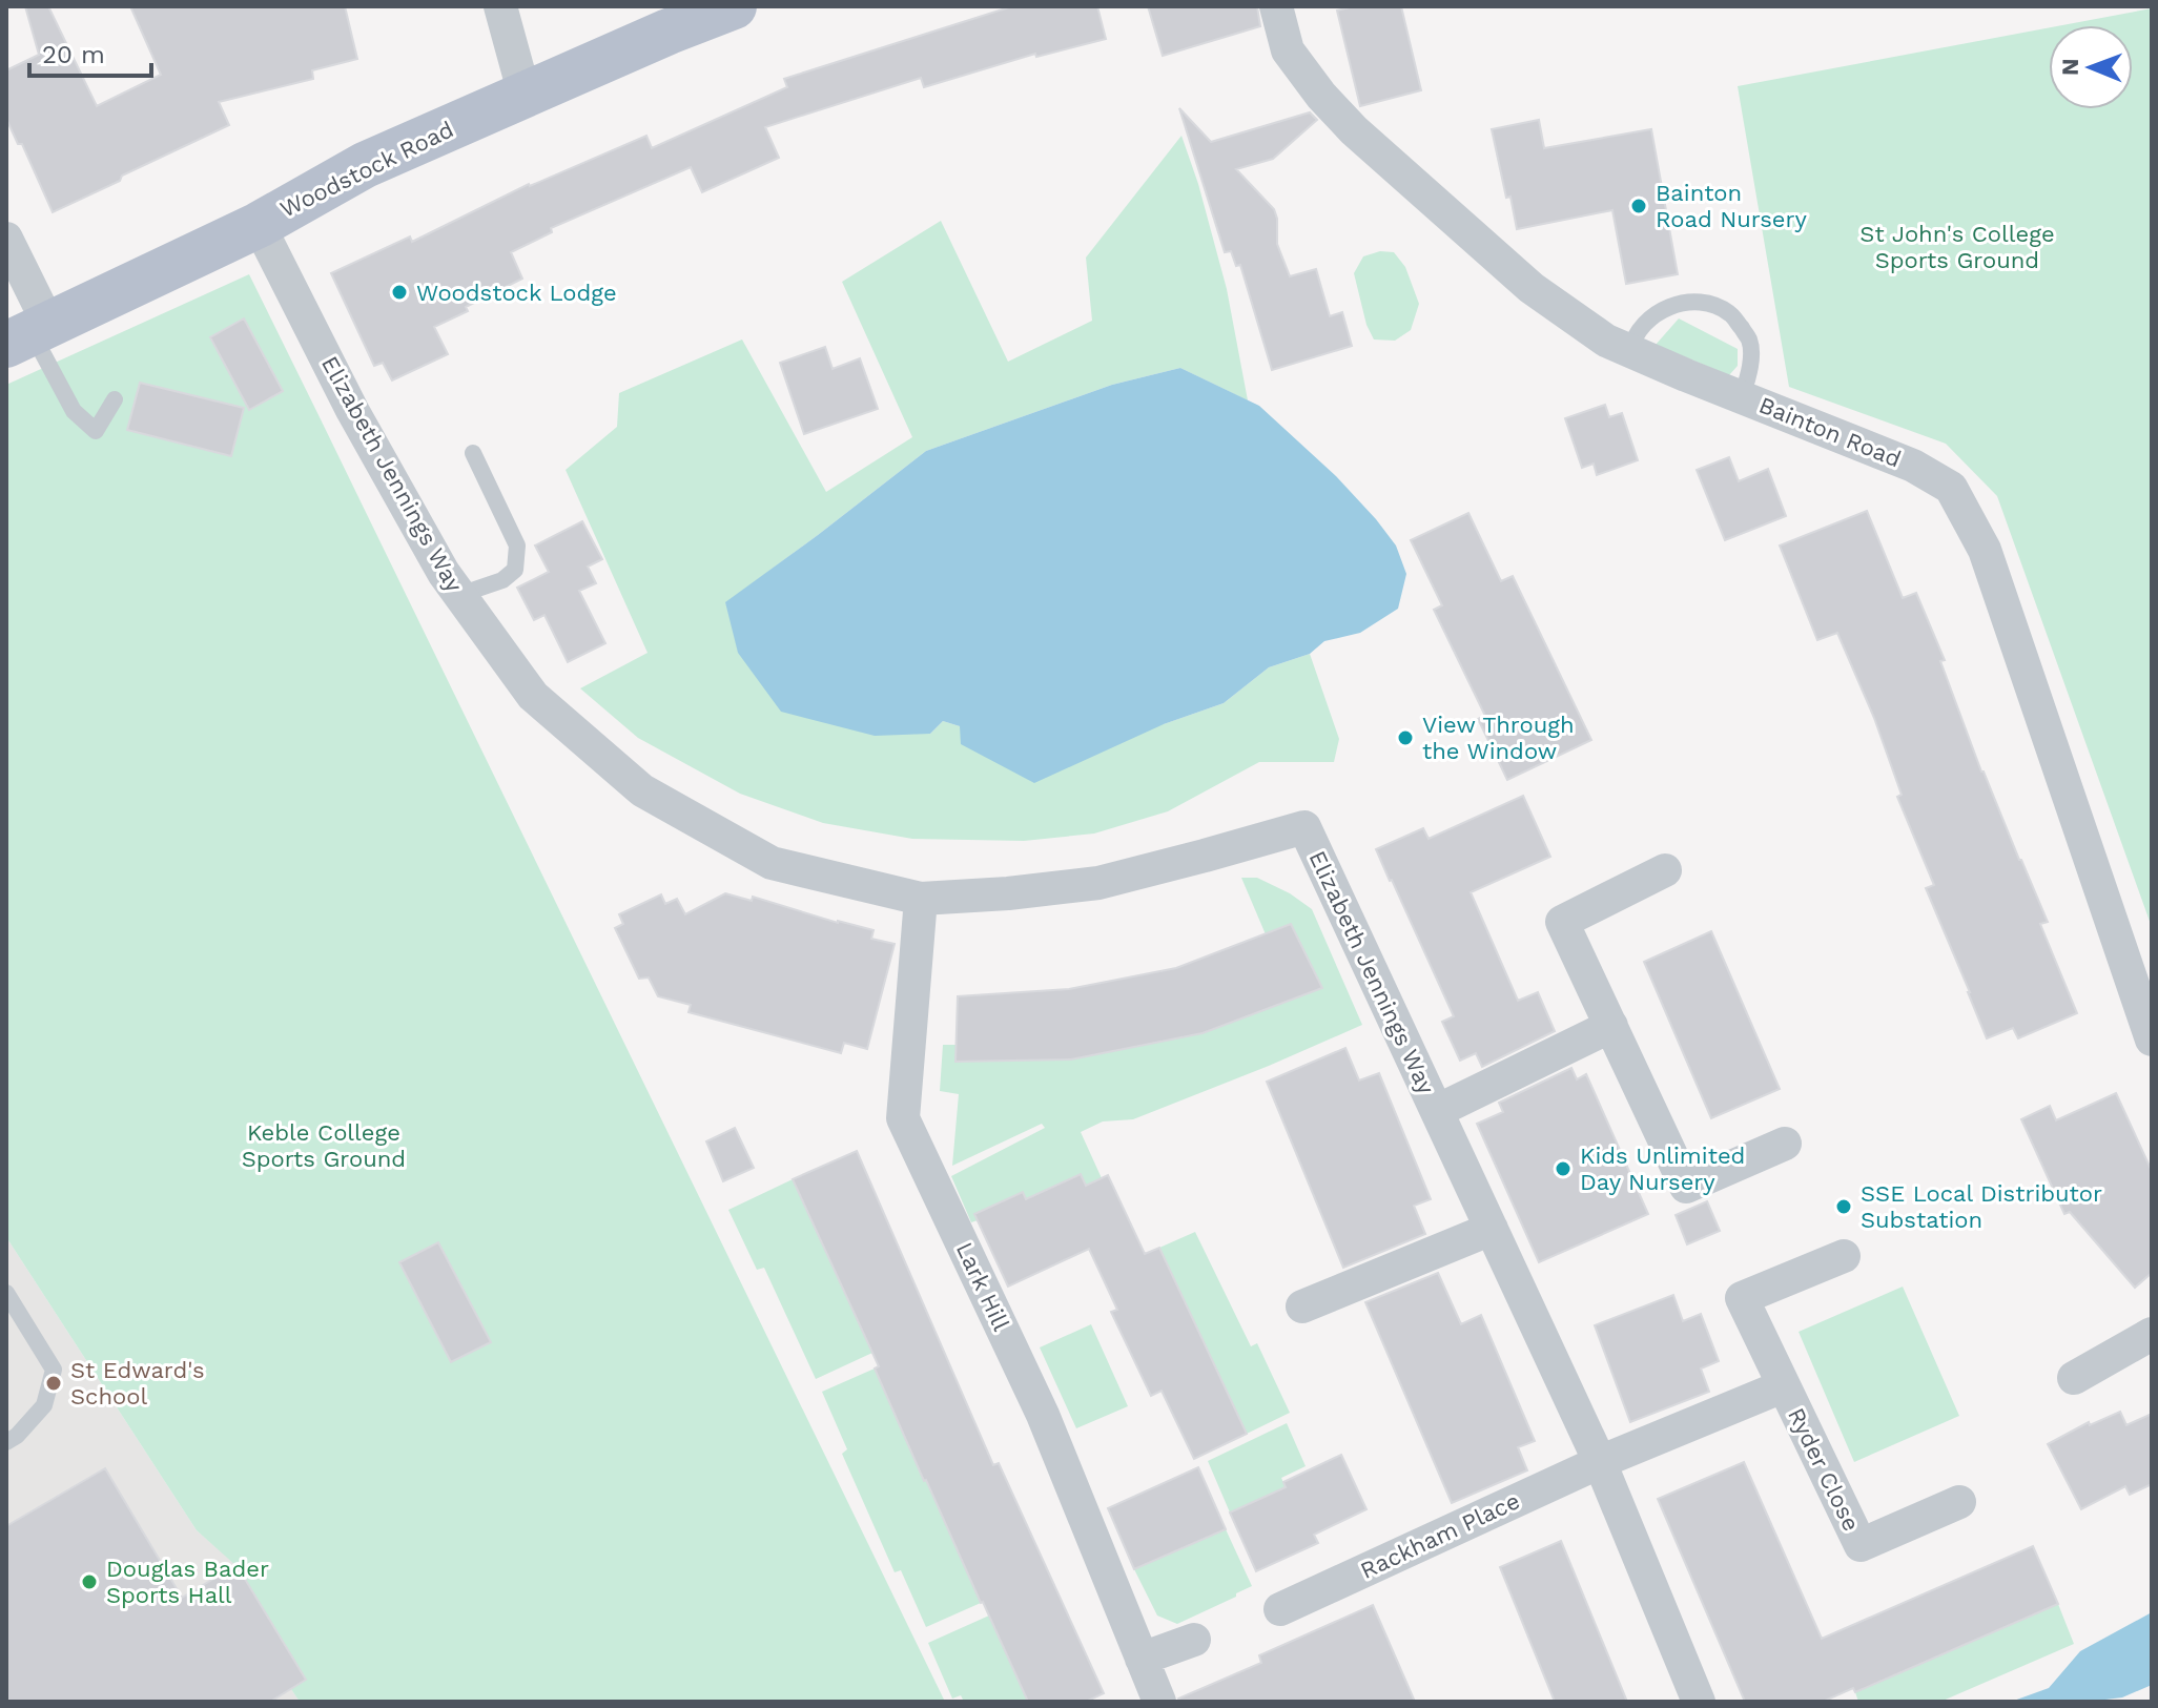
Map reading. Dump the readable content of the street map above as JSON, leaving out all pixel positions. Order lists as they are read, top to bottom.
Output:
{
  "streets": {
    "main road": ["Woodstock Road"],
    "street": [
      "Bainton Road",
      "Elizabeth Jennings Way",
      "Lark Hill",
      "Ryder Close",
      "Rackham Place"
    ]
  },
  "crossings": [
    ["Woodstock Road", "Elizabeth Jennings Way"],
    ["Elizabeth Jennings Way", "Lark Hill"],
    ["Elizabeth Jennings Way", "Ryder Close"],
    ["Elizabeth Jennings Way", "Rackham Place"],
    ["Ryder Close", "Rackham Place"]
  ],
  "parks": ["St John's College Sports Ground", "Keble College Sports Ground"],
  "places": [
    "Bainton Road Nursery",
    "Woodstock Lodge",
    "View Through the Window",
    "Kids Unlimited Day Nursery",
    "SSE Local Distributor Substation",
    "St Edward's School",
    "Douglas Bader Sports Hall"
  ],
  "scale_bar": "20 m",
  "north": "left"
}
